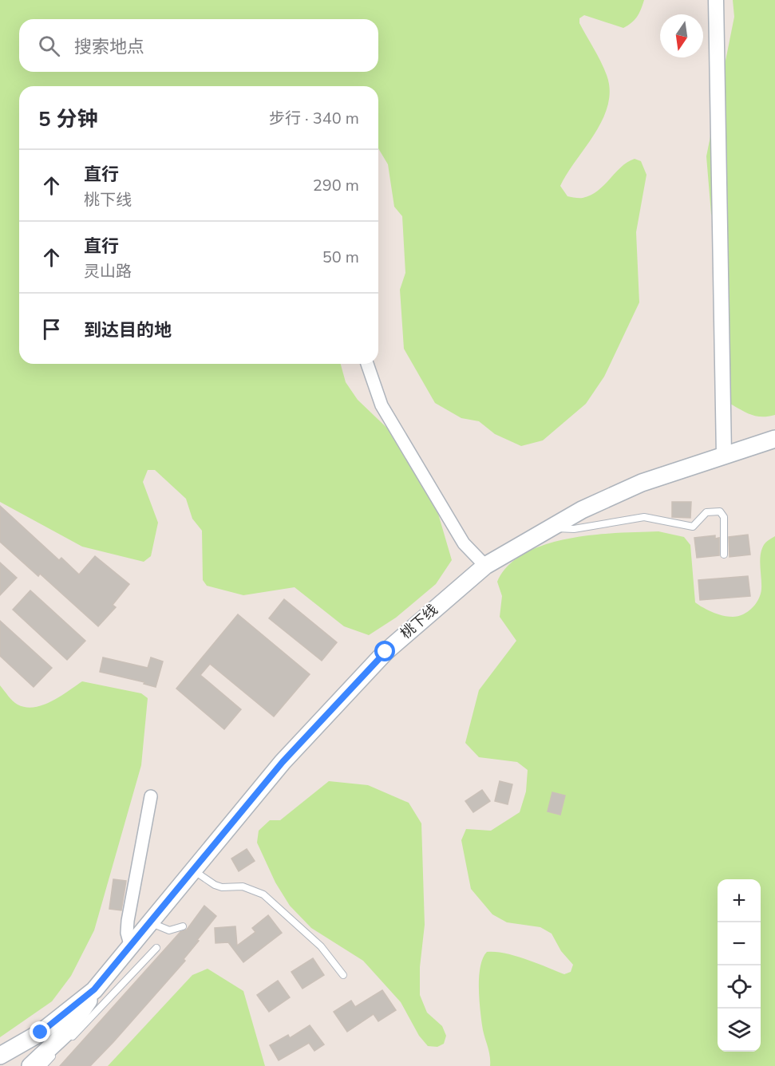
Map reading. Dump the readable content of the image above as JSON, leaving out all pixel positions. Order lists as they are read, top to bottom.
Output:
{
  "streets": {
    "main road": ["桃下线"]
  },
  "north": "bottom",
  "page": {
    "search": "搜索地点",
    "heading": ["5 分钟", "步行 · 340 m"],
    "list": [
      ["直行", "桃下线", "290 m"],
      ["直行", "灵山路", "50 m"],
      "到达目的地"
    ],
    "map_buttons": ["+", "−"]
  }
}
